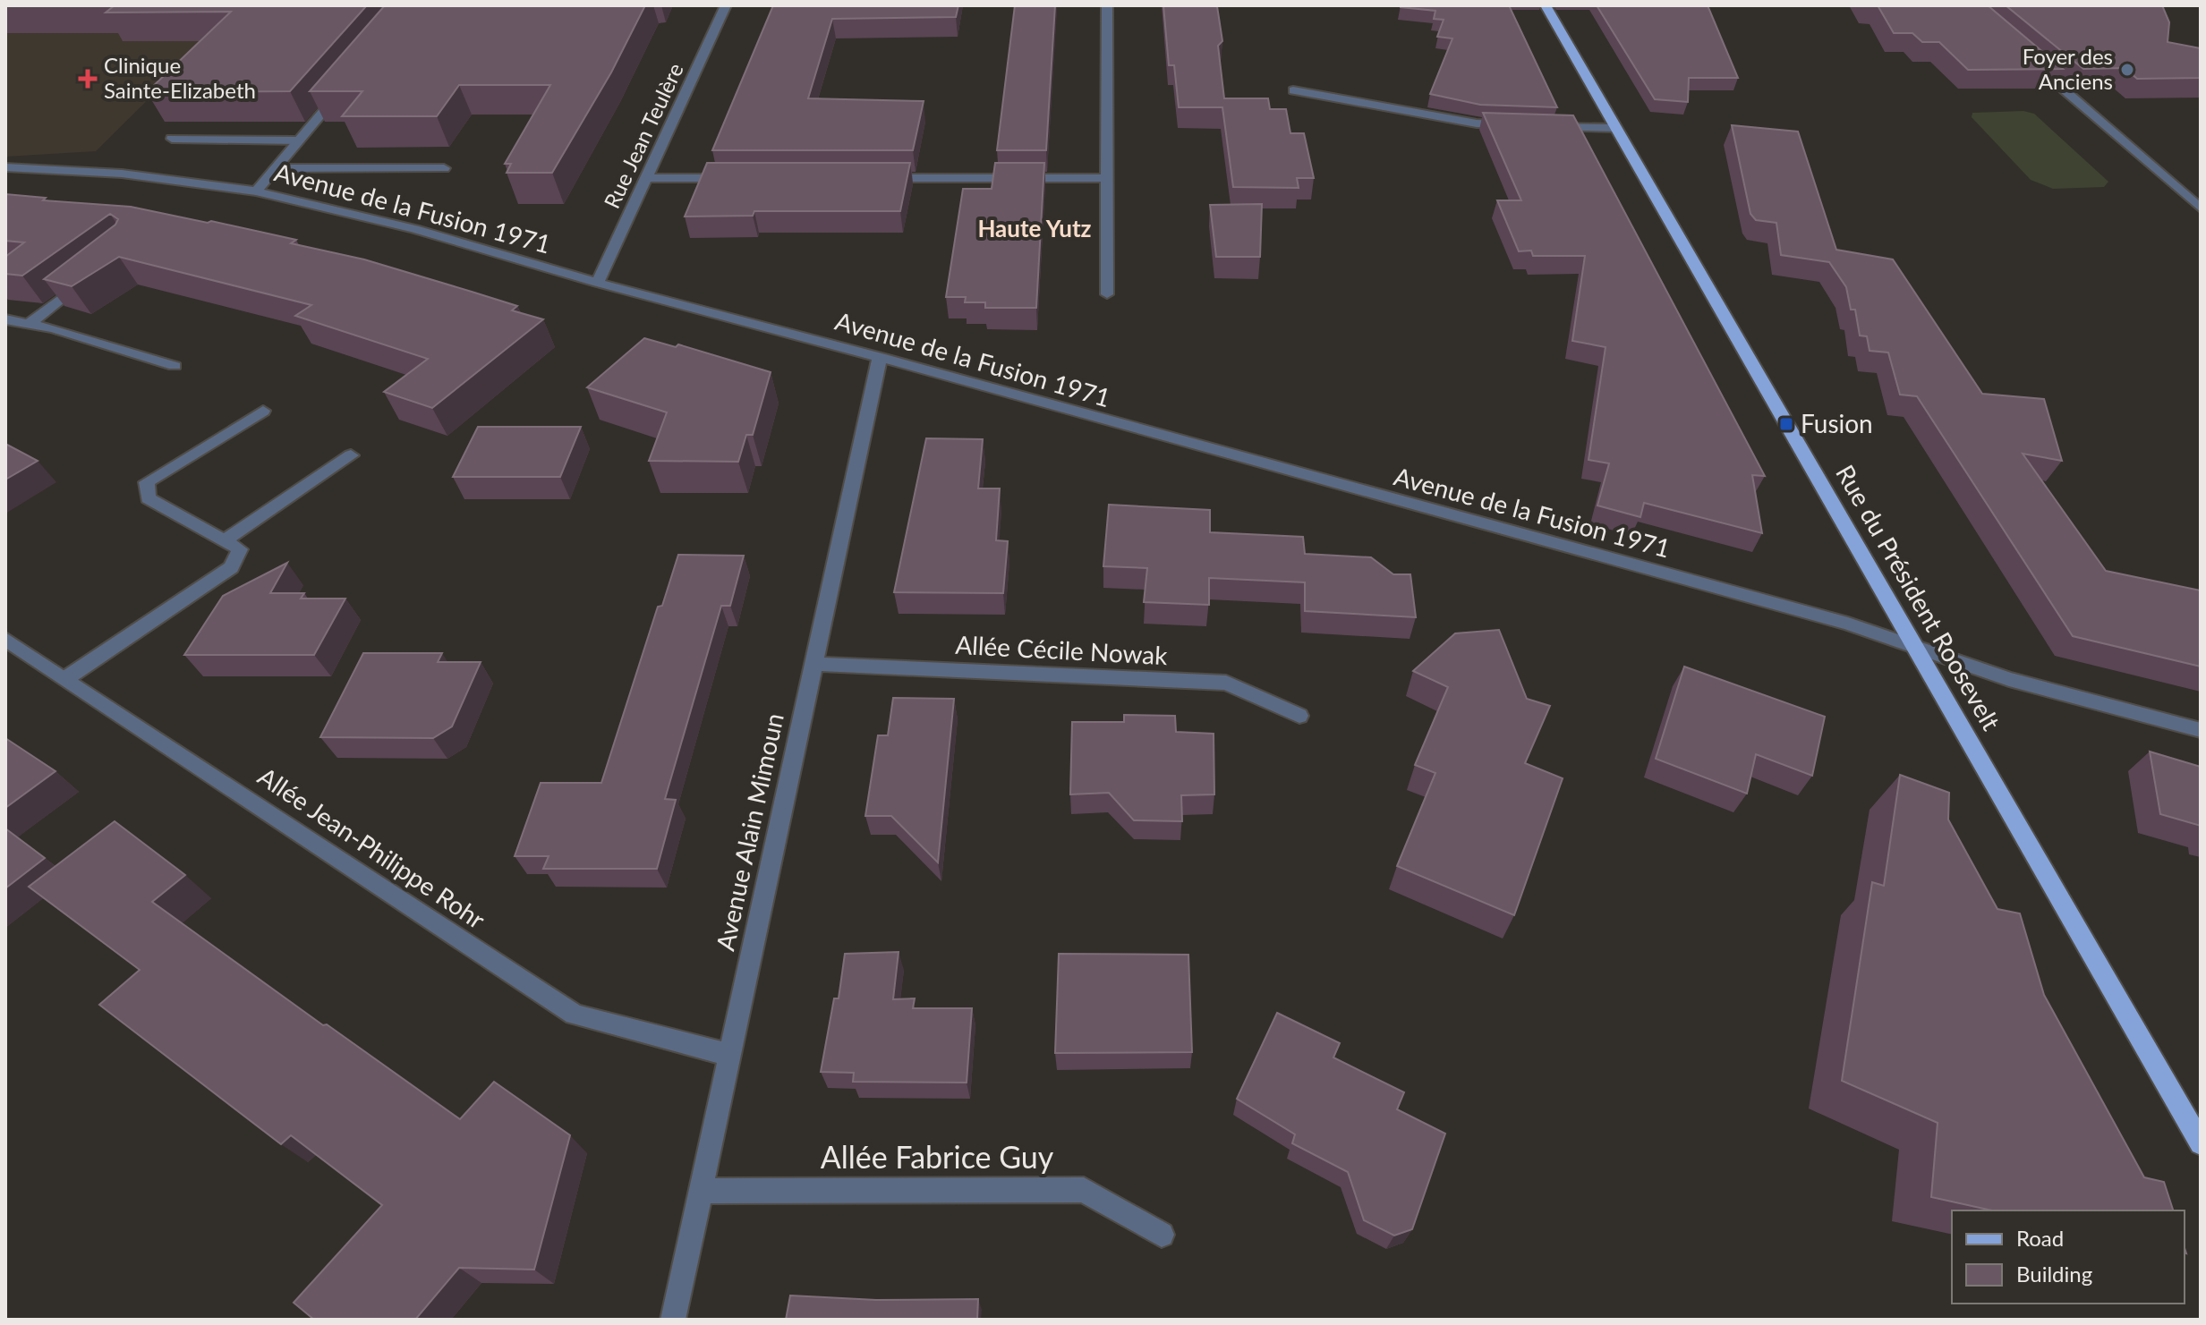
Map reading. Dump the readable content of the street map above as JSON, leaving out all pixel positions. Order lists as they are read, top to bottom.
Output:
{
  "streets": {
    "main road": ["Rue du Président Roosevelt"],
    "street": [
      "Rue Jean Teulère",
      "Avenue de la Fusion 1971",
      "Allée Cécile Nowak",
      "Avenue Alain Mimoun",
      "Allée Jean-Philippe Rohr",
      "Allée Fabrice Guy"
    ]
  },
  "crossings": [
    ["Rue Jean Teulère", "Avenue de la Fusion 1971"],
    ["Avenue de la Fusion 1971", "Rue du Président Roosevelt"],
    ["Avenue de la Fusion 1971", "Avenue Alain Mimoun"],
    ["Allée Cécile Nowak", "Avenue Alain Mimoun"],
    ["Avenue Alain Mimoun", "Allée Jean-Philippe Rohr"],
    ["Avenue Alain Mimoun", "Allée Fabrice Guy"]
  ],
  "districts": ["Haute Yutz"],
  "places": {
    "other": ["Foyer des Anciens"],
    "health": ["Clinique Sainte-Elizabeth"],
    "transit": ["Fusion"]
  },
  "legend": ["Road", "Building"]
}
